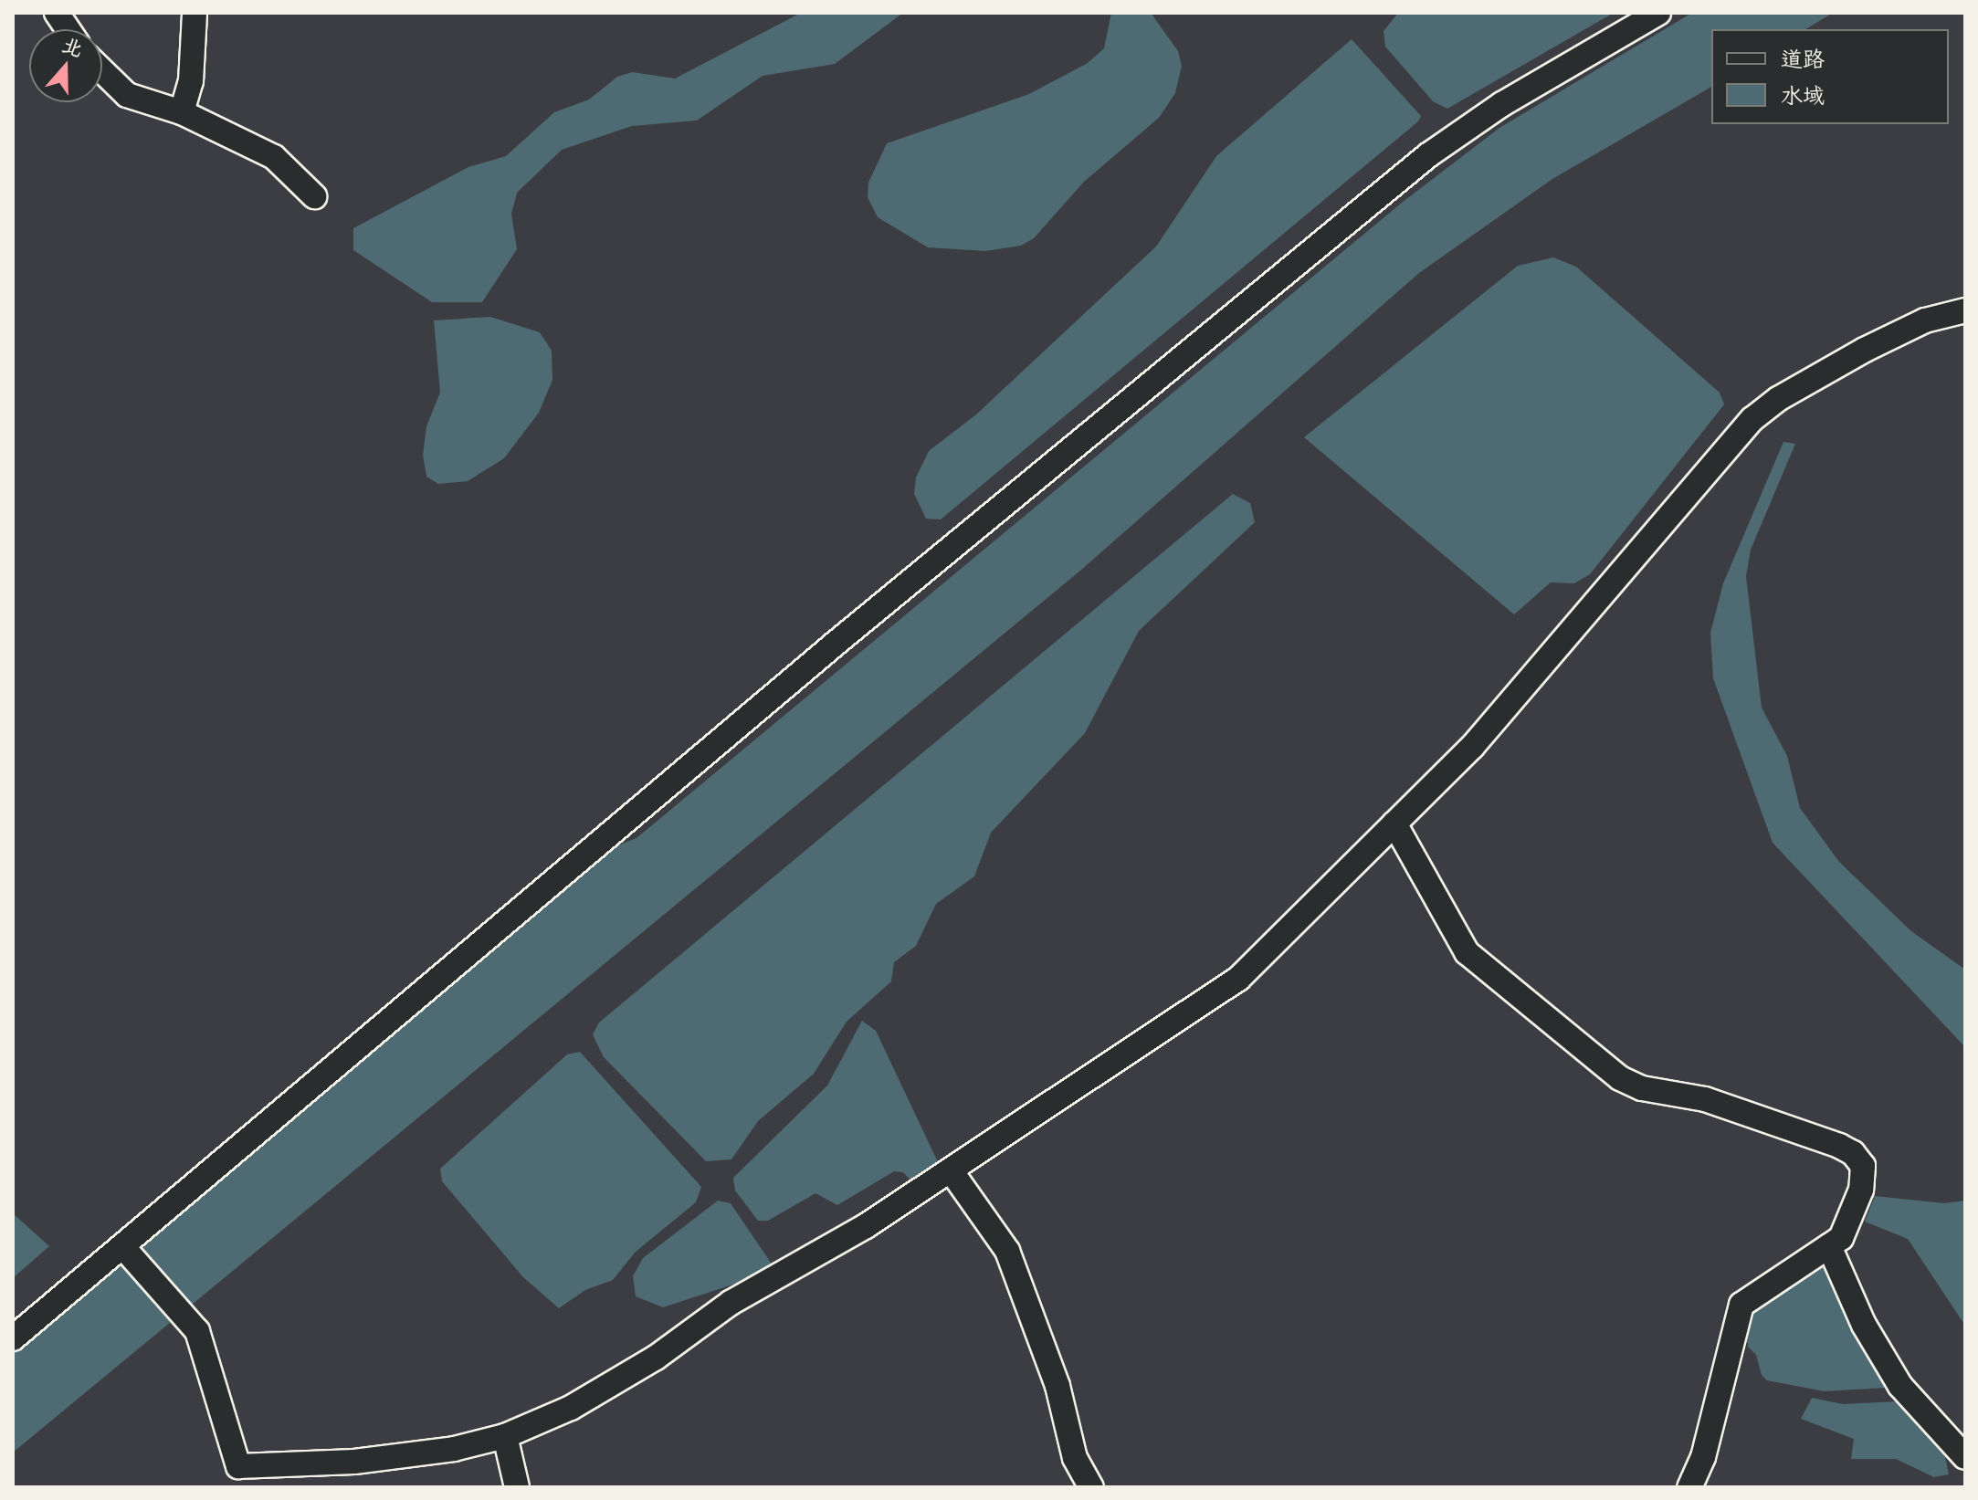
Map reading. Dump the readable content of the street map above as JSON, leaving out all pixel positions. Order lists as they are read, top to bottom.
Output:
{
  "legend": ["道路", "水域"],
  "north": "top"
}
